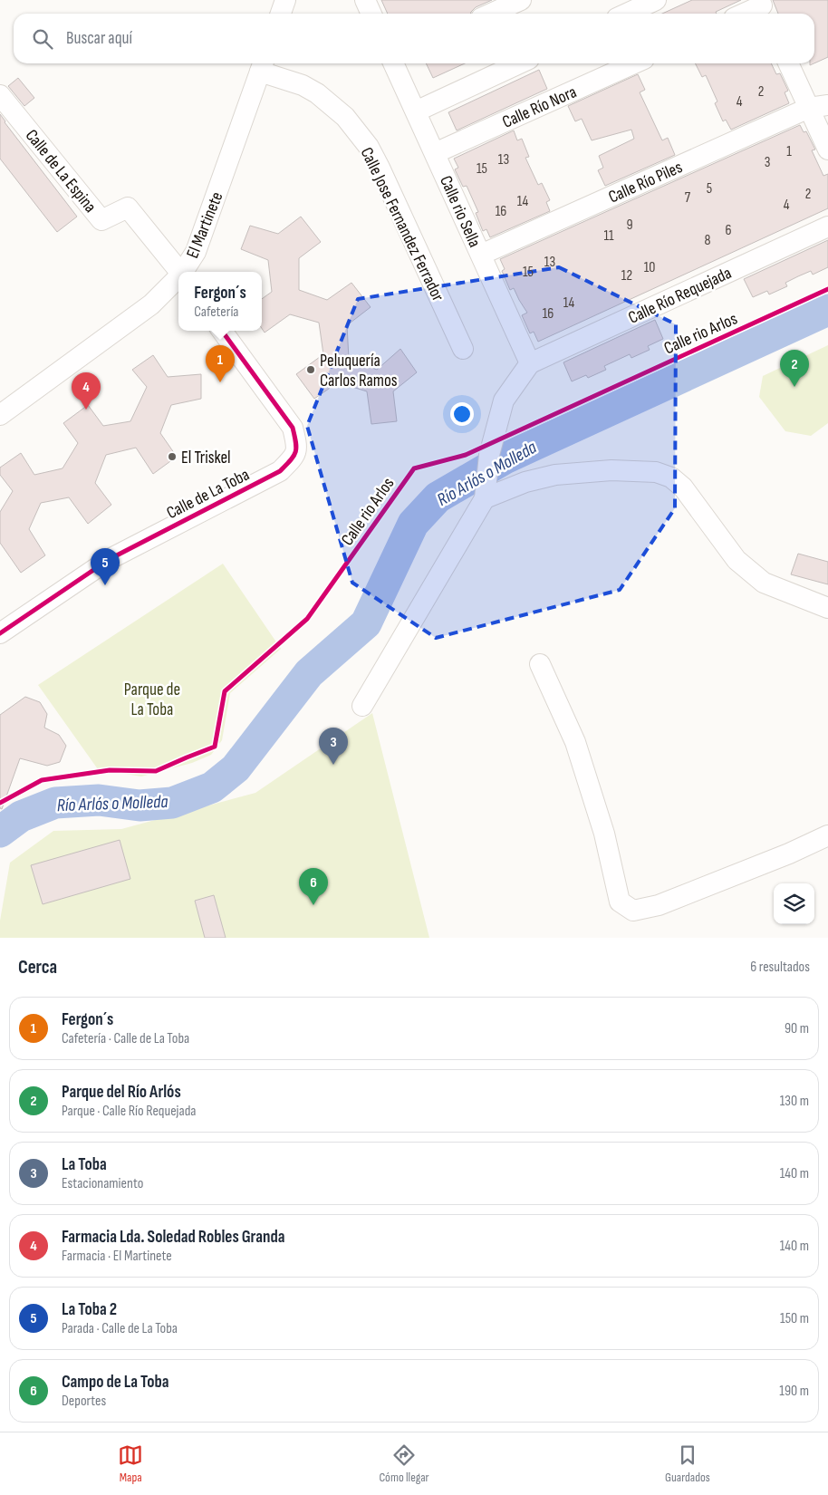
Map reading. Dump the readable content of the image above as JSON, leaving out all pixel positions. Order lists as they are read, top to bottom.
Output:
{
  "streets": {
    "street": [
      "Calle Río Nora",
      "Calle de La Espina",
      "Calle Río Piles",
      "Calle rio Sella",
      "Calle Jose Fernandez Ferrador",
      "El Martinete",
      "Calle Río Requejada",
      "Calle de La Toba"
    ],
    "cycle path": ["Calle rio Arlos"]
  },
  "crossings": [
    ["Calle Río Nora", "Calle rio Sella"],
    ["Calle Río Piles", "Calle rio Sella"],
    ["Calle rio Sella", "Calle Río Requejada"],
    ["Calle Jose Fernandez Ferrador", "El Martinete"]
  ],
  "water": ["Río Arlós o Molleda"],
  "parks": ["Parque de La Toba"],
  "places": ["Peluquería Carlos Ramos", "El Triskel"],
  "house_numbers": [
    "2",
    "4",
    "1",
    "13",
    "3",
    "15",
    "5",
    "2",
    "7",
    "14",
    "4",
    "16",
    "9",
    "6",
    "11",
    "8",
    "13",
    "10",
    "15",
    "12",
    "14",
    "16"
  ],
  "page": {
    "search": "Buscar aquí",
    "popup": ["Fergon´s", "Cafetería"],
    "pins": [
      "1",
      "2",
      "4",
      "5",
      "3",
      "6"
    ],
    "heading": ["Cerca", "6 resultados"],
    "list": [
      {
        "mark": "1",
        "name": "Fergon´s",
        "note": "Cafetería · Calle de La Toba",
        "value": "90 m"
      },
      {
        "mark": "2",
        "name": "Parque del Río Arlós",
        "note": "Parque · Calle Río Requejada",
        "value": "130 m"
      },
      {
        "mark": "3",
        "name": "La Toba",
        "note": "Estacionamiento",
        "value": "140 m"
      },
      {
        "mark": "4",
        "name": "Farmacia Lda. Soledad Robles Granda",
        "note": "Farmacia · El Martinete",
        "value": "140 m"
      },
      {
        "mark": "5",
        "name": "La Toba 2",
        "note": "Parada · Calle de La Toba",
        "value": "150 m"
      },
      {
        "mark": "6",
        "name": "Campo de La Toba",
        "note": "Deportes",
        "value": "190 m"
      }
    ],
    "nav": ["Mapa", "Cómo llegar", "Guardados"]
  }
}
